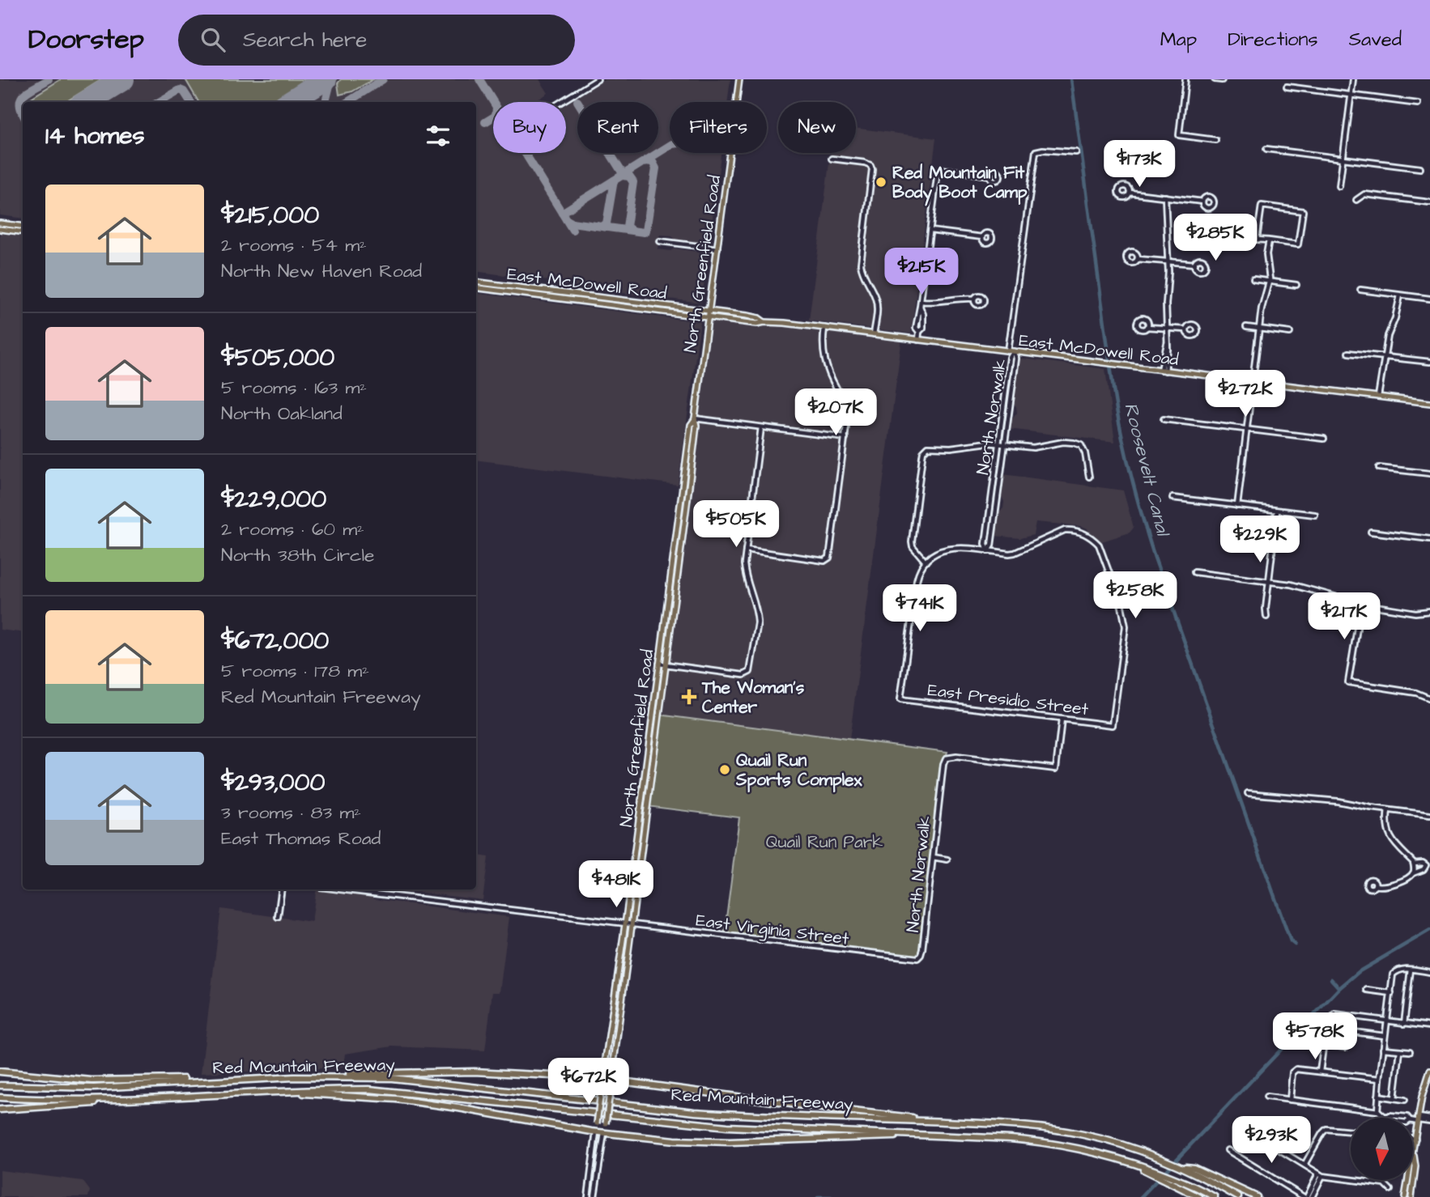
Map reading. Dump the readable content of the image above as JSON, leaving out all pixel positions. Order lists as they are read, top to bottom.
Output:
{
  "streets": {
    "highway": ["Red Mountain Freeway"],
    "main road": ["North Greenfield Road", "East McDowell Road"],
    "street": ["North Norwalk", "East Presidio Street", "East Virginia Street"]
  },
  "crossings": [
    ["North Greenfield Road", "East McDowell Road"],
    ["North Greenfield Road", "East Virginia Street"],
    ["East McDowell Road", "North Norwalk"],
    ["North Norwalk", "East Presidio Street"],
    ["North Norwalk", "East Virginia Street"]
  ],
  "water": ["Roosevelt Canal"],
  "parks": ["Quail Run Park"],
  "places": {
    "other": ["Red Mountain Fit Body Boot Camp", "Quail Run Sports Complex"],
    "health": ["The Woman's Center"]
  },
  "north": "bottom",
  "page": {
    "header": "Doorstep",
    "search": "Search here",
    "nav": ["Map", "Directions", "Saved"],
    "chip": [
      "Buy",
      "Rent",
      "Filters",
      "New"
    ],
    "heading": "14 homes",
    "price": [
      "$173K",
      "$285K",
      "$215K",
      "$272K",
      "$207K",
      "$505K",
      "$229K",
      "$258K",
      "$741K",
      "$217K",
      "$481K",
      "$578K",
      "$672K",
      "$293K"
    ],
    "list": [
      {
        "name": "$215,000",
        "note": "2 rooms · 54 m² · North New Haven Road"
      },
      {
        "name": "$505,000",
        "note": "5 rooms · 163 m² · North Oakland"
      },
      {
        "name": "$229,000",
        "note": "2 rooms · 60 m² · North 38th Circle"
      },
      {
        "name": "$672,000",
        "note": "5 rooms · 178 m² · Red Mountain Freeway"
      },
      {
        "name": "$293,000",
        "note": "3 rooms · 83 m² · East Thomas Road"
      }
    ]
  }
}
